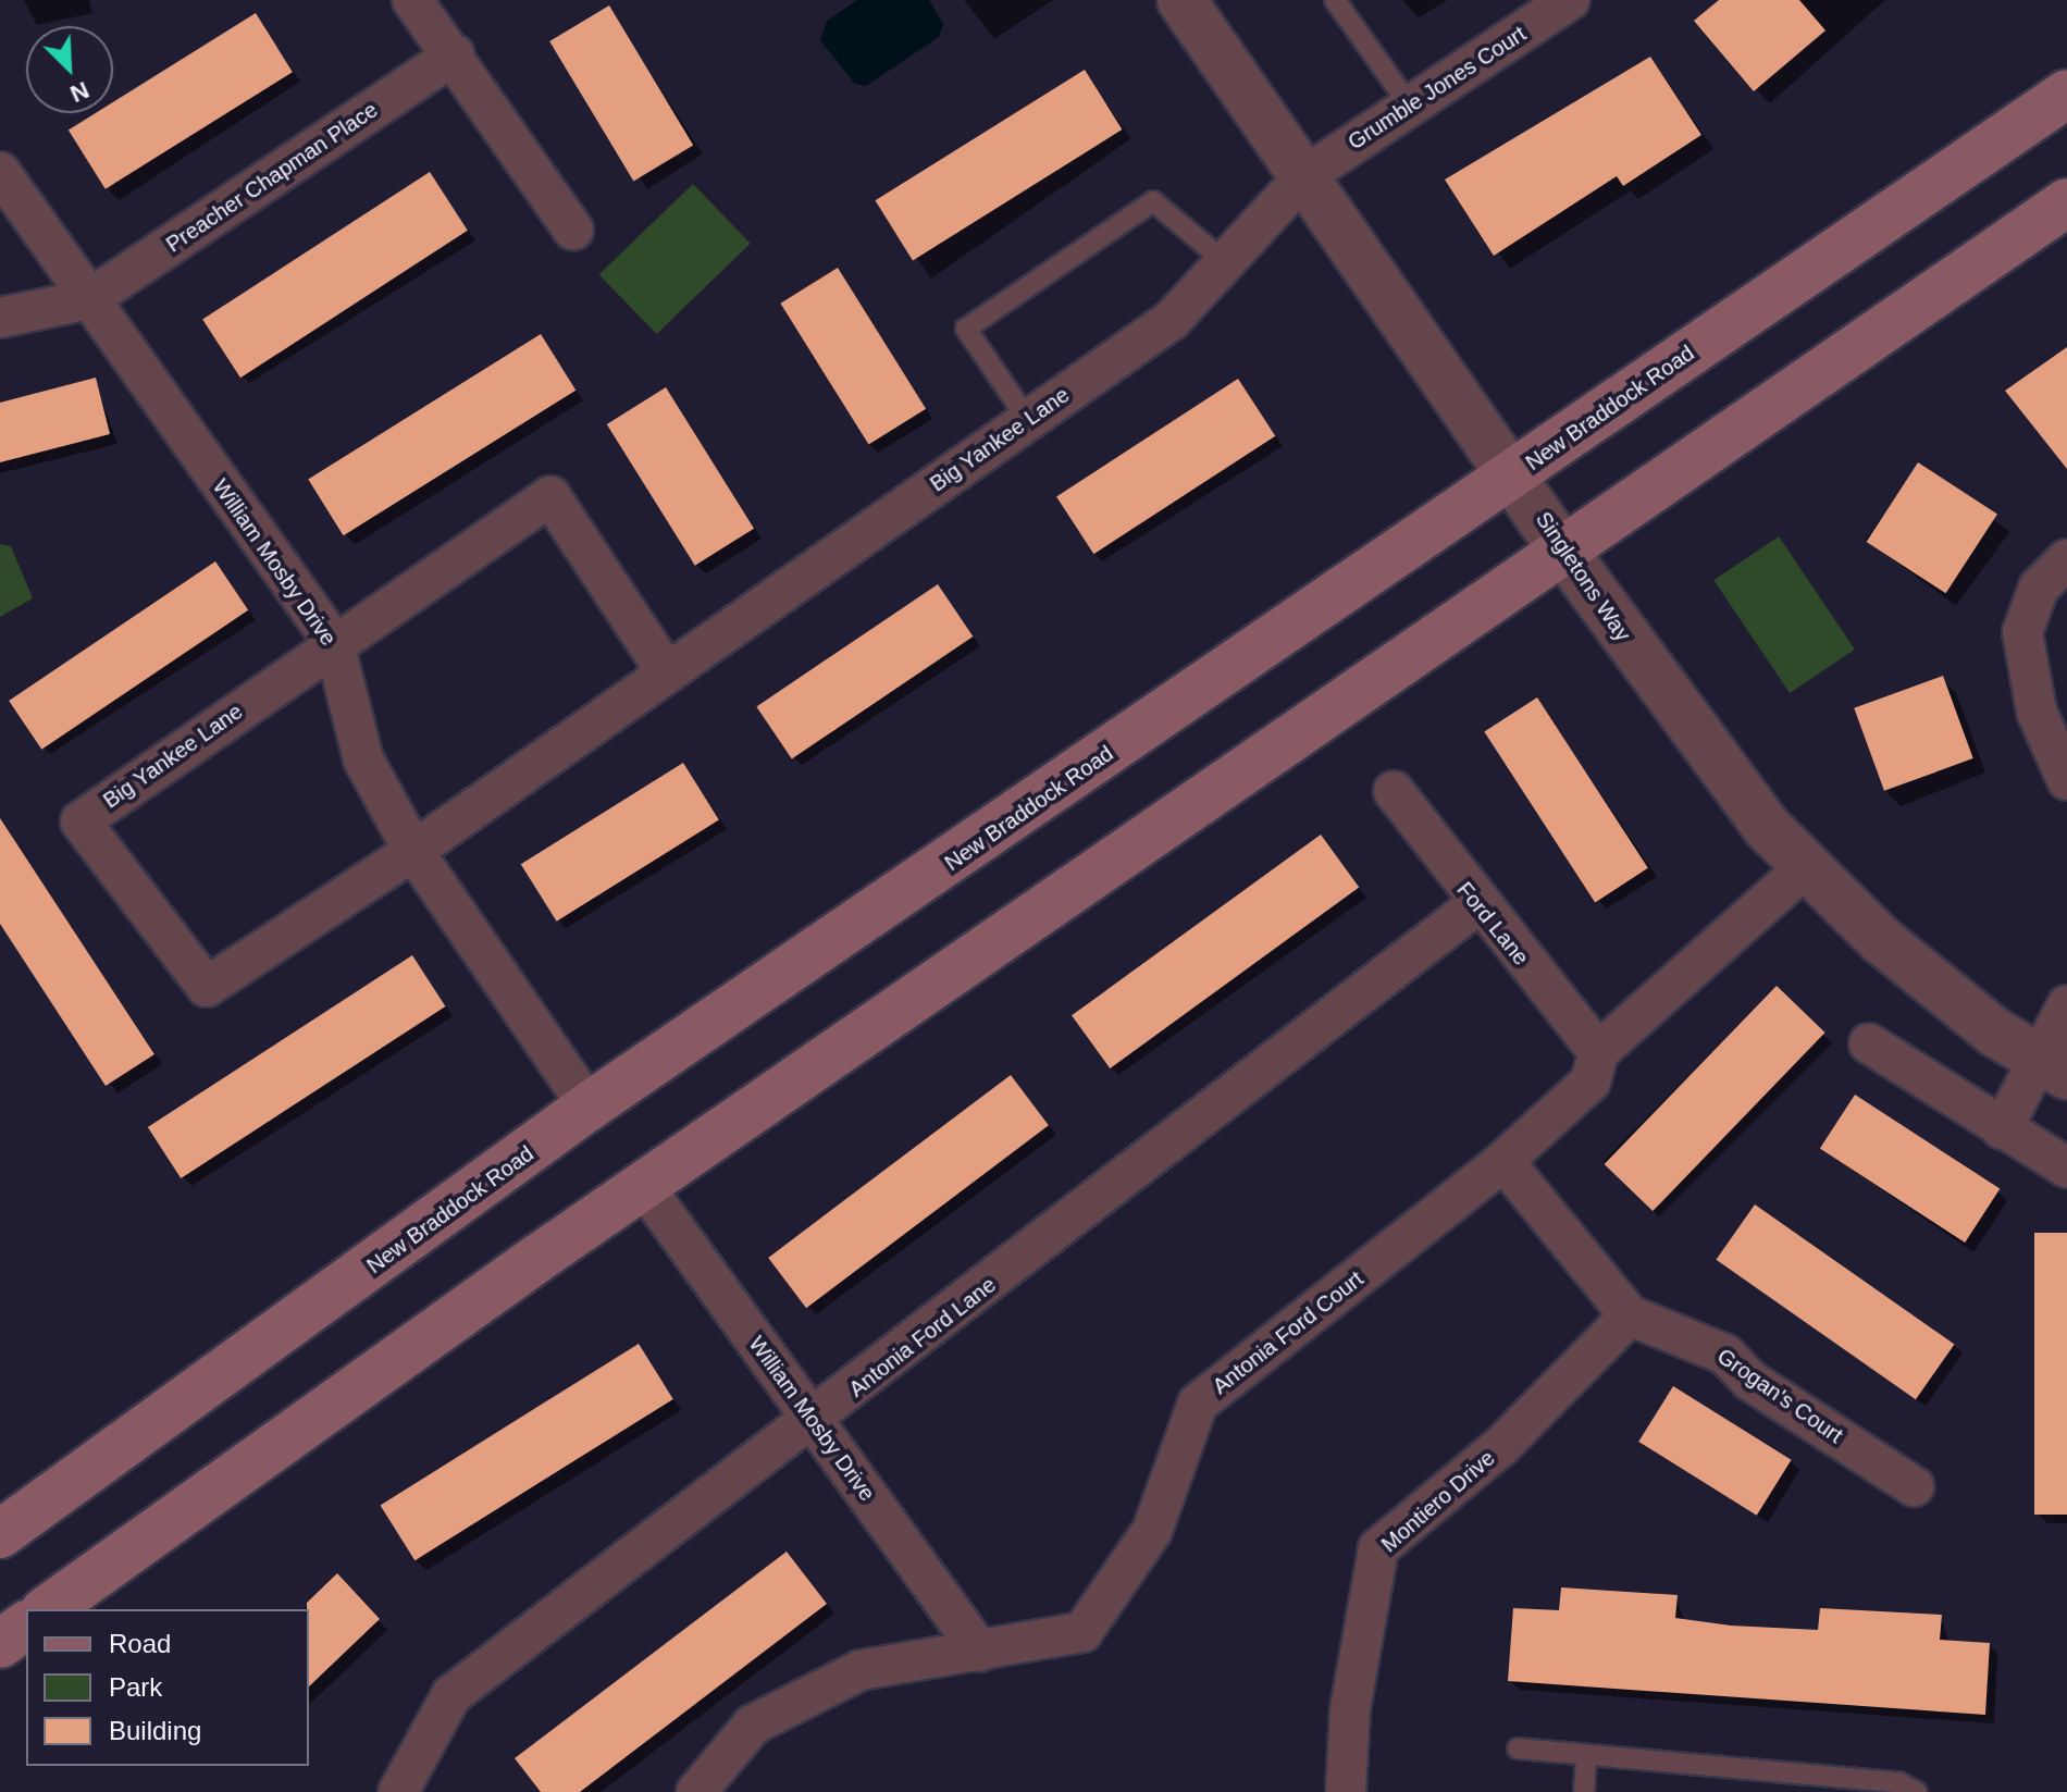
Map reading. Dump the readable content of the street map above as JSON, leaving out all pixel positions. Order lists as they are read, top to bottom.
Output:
{
  "streets": {
    "main road": ["New Braddock Road"],
    "street": [
      "Grumble Jones Court",
      "Preacher Chapman Place",
      "Big Yankee Lane",
      "William Mosby Drive",
      "Singletons Way",
      "Ford Lane",
      "Antonia Ford Court",
      "Antonia Ford Lane",
      "Grogan's Court",
      "Montiero Drive"
    ]
  },
  "crossings": [
    ["Grumble Jones Court", "Big Yankee Lane"],
    ["Grumble Jones Court", "Singletons Way"],
    ["Preacher Chapman Place", "William Mosby Drive"],
    ["New Braddock Road", "William Mosby Drive"],
    ["New Braddock Road", "Singletons Way"],
    ["Big Yankee Lane", "William Mosby Drive"],
    ["Big Yankee Lane", "Singletons Way"],
    ["William Mosby Drive", "Antonia Ford Court"],
    ["William Mosby Drive", "Antonia Ford Lane"],
    ["Singletons Way", "Antonia Ford Court"],
    ["Ford Lane", "Antonia Ford Court"],
    ["Ford Lane", "Antonia Ford Lane"],
    ["Antonia Ford Court", "Grogan's Court"],
    ["Grogan's Court", "Montiero Drive"]
  ],
  "legend": ["Road", "Park", "Building"],
  "north": "bottom right"
}
